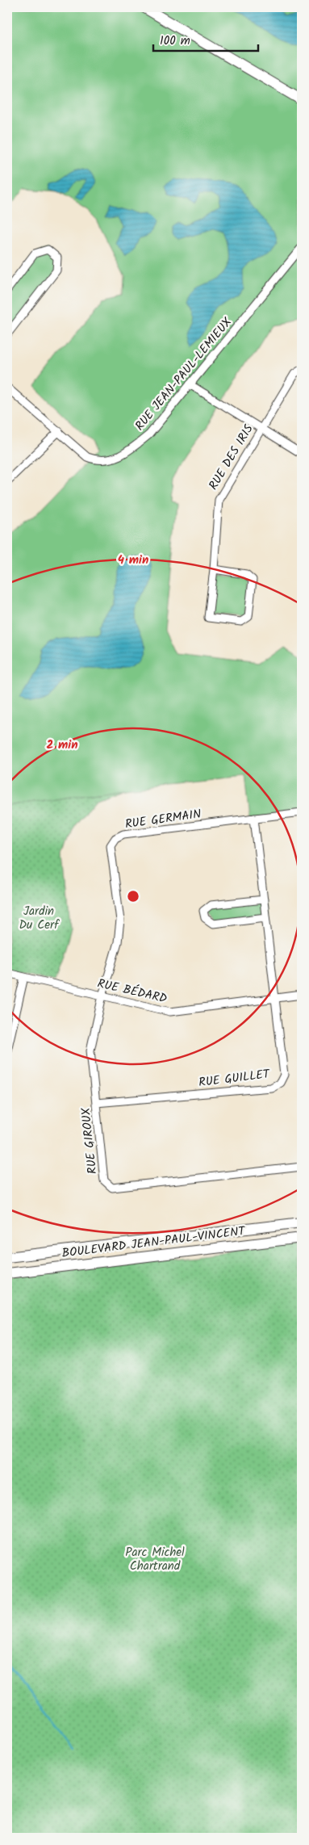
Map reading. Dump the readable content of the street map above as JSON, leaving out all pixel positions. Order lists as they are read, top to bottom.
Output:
{
  "streets": {
    "street": [
      "RUE JEAN-PAUL-LEMIEUX",
      "RUE DES IRIS",
      "RUE GERMAIN",
      "RUE BÉDARD",
      "RUE GUILLET",
      "RUE GIROUX",
      "BOULEVARD JEAN-PAUL-VINCENT"
    ]
  },
  "crossings": [
    ["RUE GERMAIN", "RUE BÉDARD"],
    ["RUE GERMAIN", "RUE GUILLET"],
    ["RUE GERMAIN", "RUE GIROUX"],
    ["RUE BÉDARD", "RUE GUILLET"],
    ["RUE BÉDARD", "RUE GIROUX"],
    ["RUE GUILLET", "RUE GIROUX"]
  ],
  "parks": ["Jardin Du Cerf", "Parc Michel Chartrand"],
  "scale_bar": "100 m",
  "rings": ["4 min", "2 min"]
}
